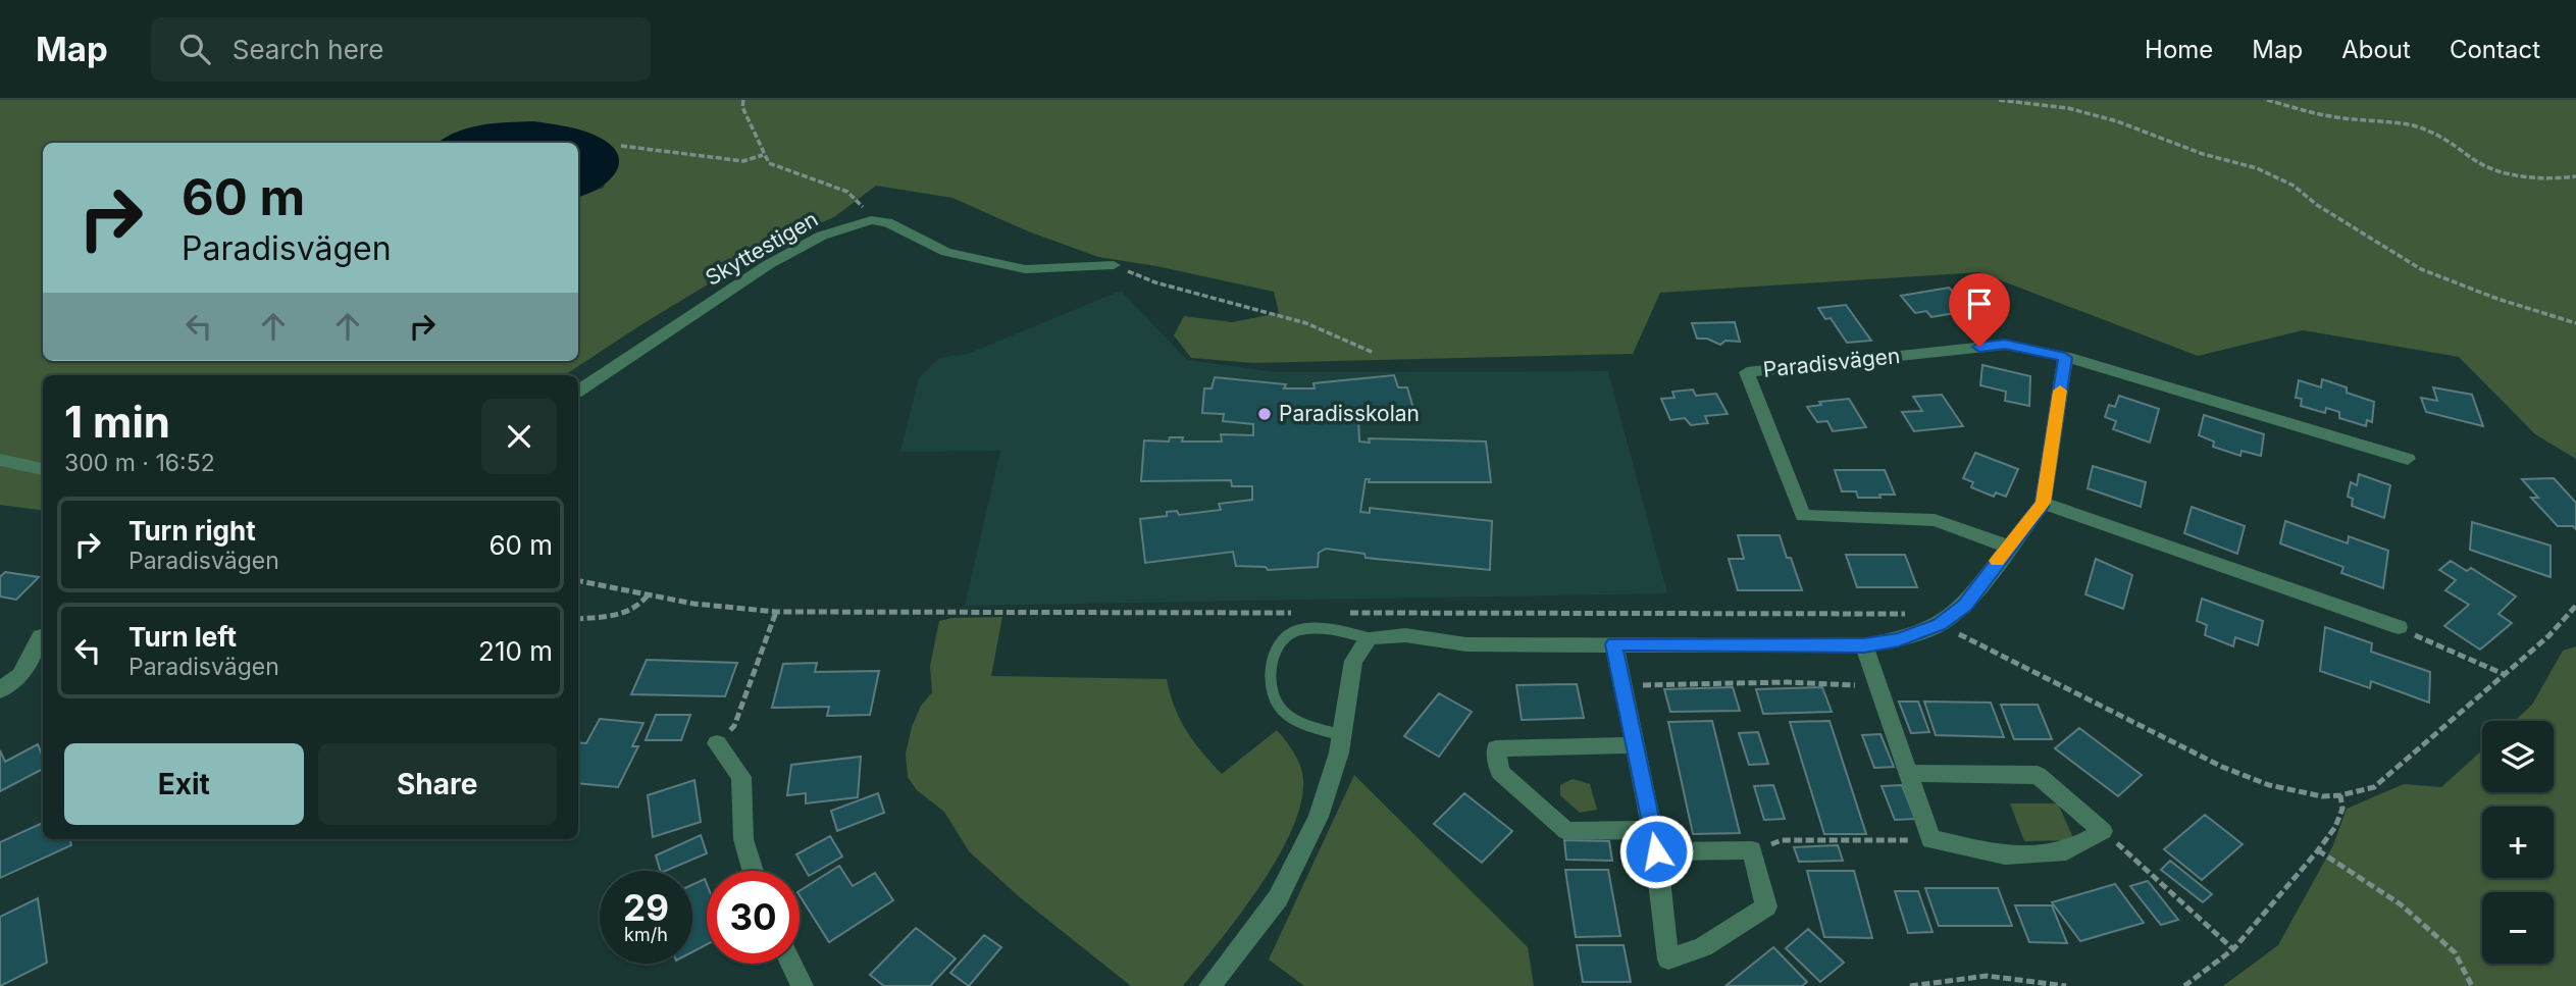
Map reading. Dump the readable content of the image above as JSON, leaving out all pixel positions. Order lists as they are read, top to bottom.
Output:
{
  "streets": {
    "street": ["Skyttestigen", "Paradisvägen"]
  },
  "places": ["Paradisskolan"],
  "page": {
    "header": "Map",
    "search": "Search here",
    "nav": [
      "Home",
      "Map",
      "About",
      "Contact"
    ],
    "turn": ["60 m", "Paradisvägen"],
    "heading": ["1 min", "300 m · 16:52"],
    "list": [
      {
        "name": "Turn right",
        "note": "Paradisvägen",
        "value": "60 m"
      },
      {
        "name": "Turn left",
        "note": "Paradisvägen",
        "value": "210 m"
      }
    ],
    "map_buttons": ["+", "−"],
    "buttons": ["Exit", "Share"],
    "speed": "29 km/h",
    "limit": "30"
  }
}
